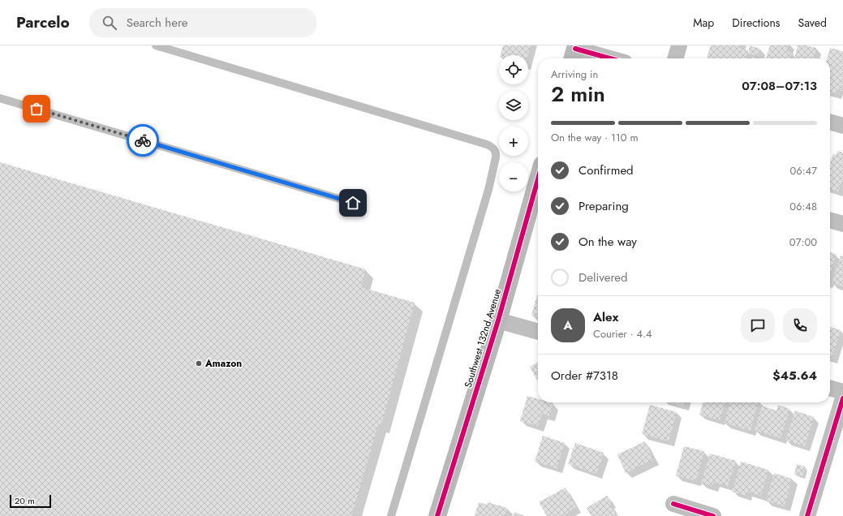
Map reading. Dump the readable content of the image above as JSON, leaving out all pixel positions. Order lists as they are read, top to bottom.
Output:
{
  "streets": {
    "street": ["Southwest 132nd Avenue"]
  },
  "places": ["Amazon"],
  "scale_bar": "20 m",
  "page": {
    "header": "Parcelo",
    "search": "Search here",
    "nav": ["Map", "Directions", "Saved"],
    "map_buttons": ["+", "−"],
    "heading": ["2 min", "Arriving in", "07:08–07:13"],
    "panel": [
      "Alex",
      "Courier · 4.4",
      "Order #7318",
      "$45.64"
    ],
    "bar": "On the way · 110 m",
    "list": [
      ["Confirmed", "06:47"],
      ["Preparing", "06:48"],
      ["On the way", "07:00"],
      "Delivered"
    ],
    "round": "A",
    "scale": "20 m"
  }
}
